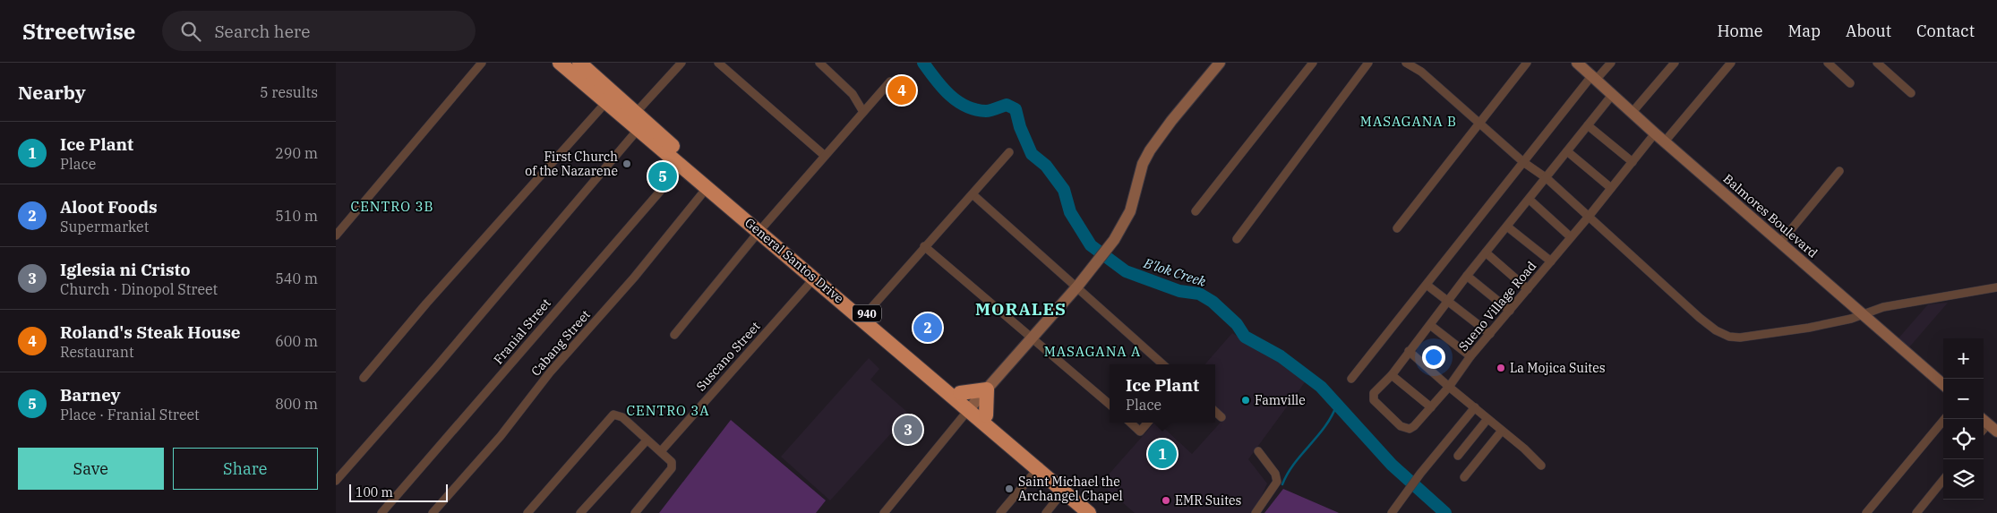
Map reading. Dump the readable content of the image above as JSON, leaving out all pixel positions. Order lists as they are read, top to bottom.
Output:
{
  "streets": {
    "highway": ["General Santos Drive", "940"],
    "street": [
      "Balmores Boulevard",
      "Sueno Village Road",
      "Franial Street",
      "Cabang Street",
      "Suscano Street"
    ]
  },
  "crossings": [
    ["Balmores Boulevard", "Sueno Village Road"],
    ["General Santos Drive", "Franial Street"],
    ["General Santos Drive", "Cabang Street"],
    ["General Santos Drive", "Suscano Street"]
  ],
  "districts": [
    "MASAGANA B",
    "CENTRO 3B",
    "MORALES",
    "MASAGANA A",
    "CENTRO 3A"
  ],
  "water": ["B'lok Creek"],
  "places": [
    "First Church of the Nazarene",
    "La Mojica Suites",
    "Famville",
    "Saint Michael the Archangel Chapel",
    "EMR Suites"
  ],
  "scale_bar": "100 m",
  "page": {
    "header": "Streetwise",
    "search": "Search here",
    "nav": [
      "Home",
      "Map",
      "About",
      "Contact"
    ],
    "heading": ["Nearby", "5 results"],
    "pins": [
      "4",
      "5",
      "2",
      "3",
      "1"
    ],
    "list": [
      {
        "mark": "1",
        "name": "Ice Plant",
        "note": "Place",
        "value": "290 m"
      },
      {
        "mark": "2",
        "name": "Aloot Foods",
        "note": "Supermarket",
        "value": "510 m"
      },
      {
        "mark": "3",
        "name": "Iglesia ni Cristo",
        "note": "Church · Dinopol Street",
        "value": "540 m"
      },
      {
        "mark": "4",
        "name": "Roland's Steak House",
        "note": "Restaurant",
        "value": "600 m"
      },
      {
        "mark": "5",
        "name": "Barney",
        "note": "Place · Franial Street",
        "value": "800 m"
      }
    ],
    "map_buttons": ["+", "−"],
    "popup": ["Ice Plant", "Place"],
    "buttons": ["Save", "Share"],
    "scale": "100 m"
  }
}
